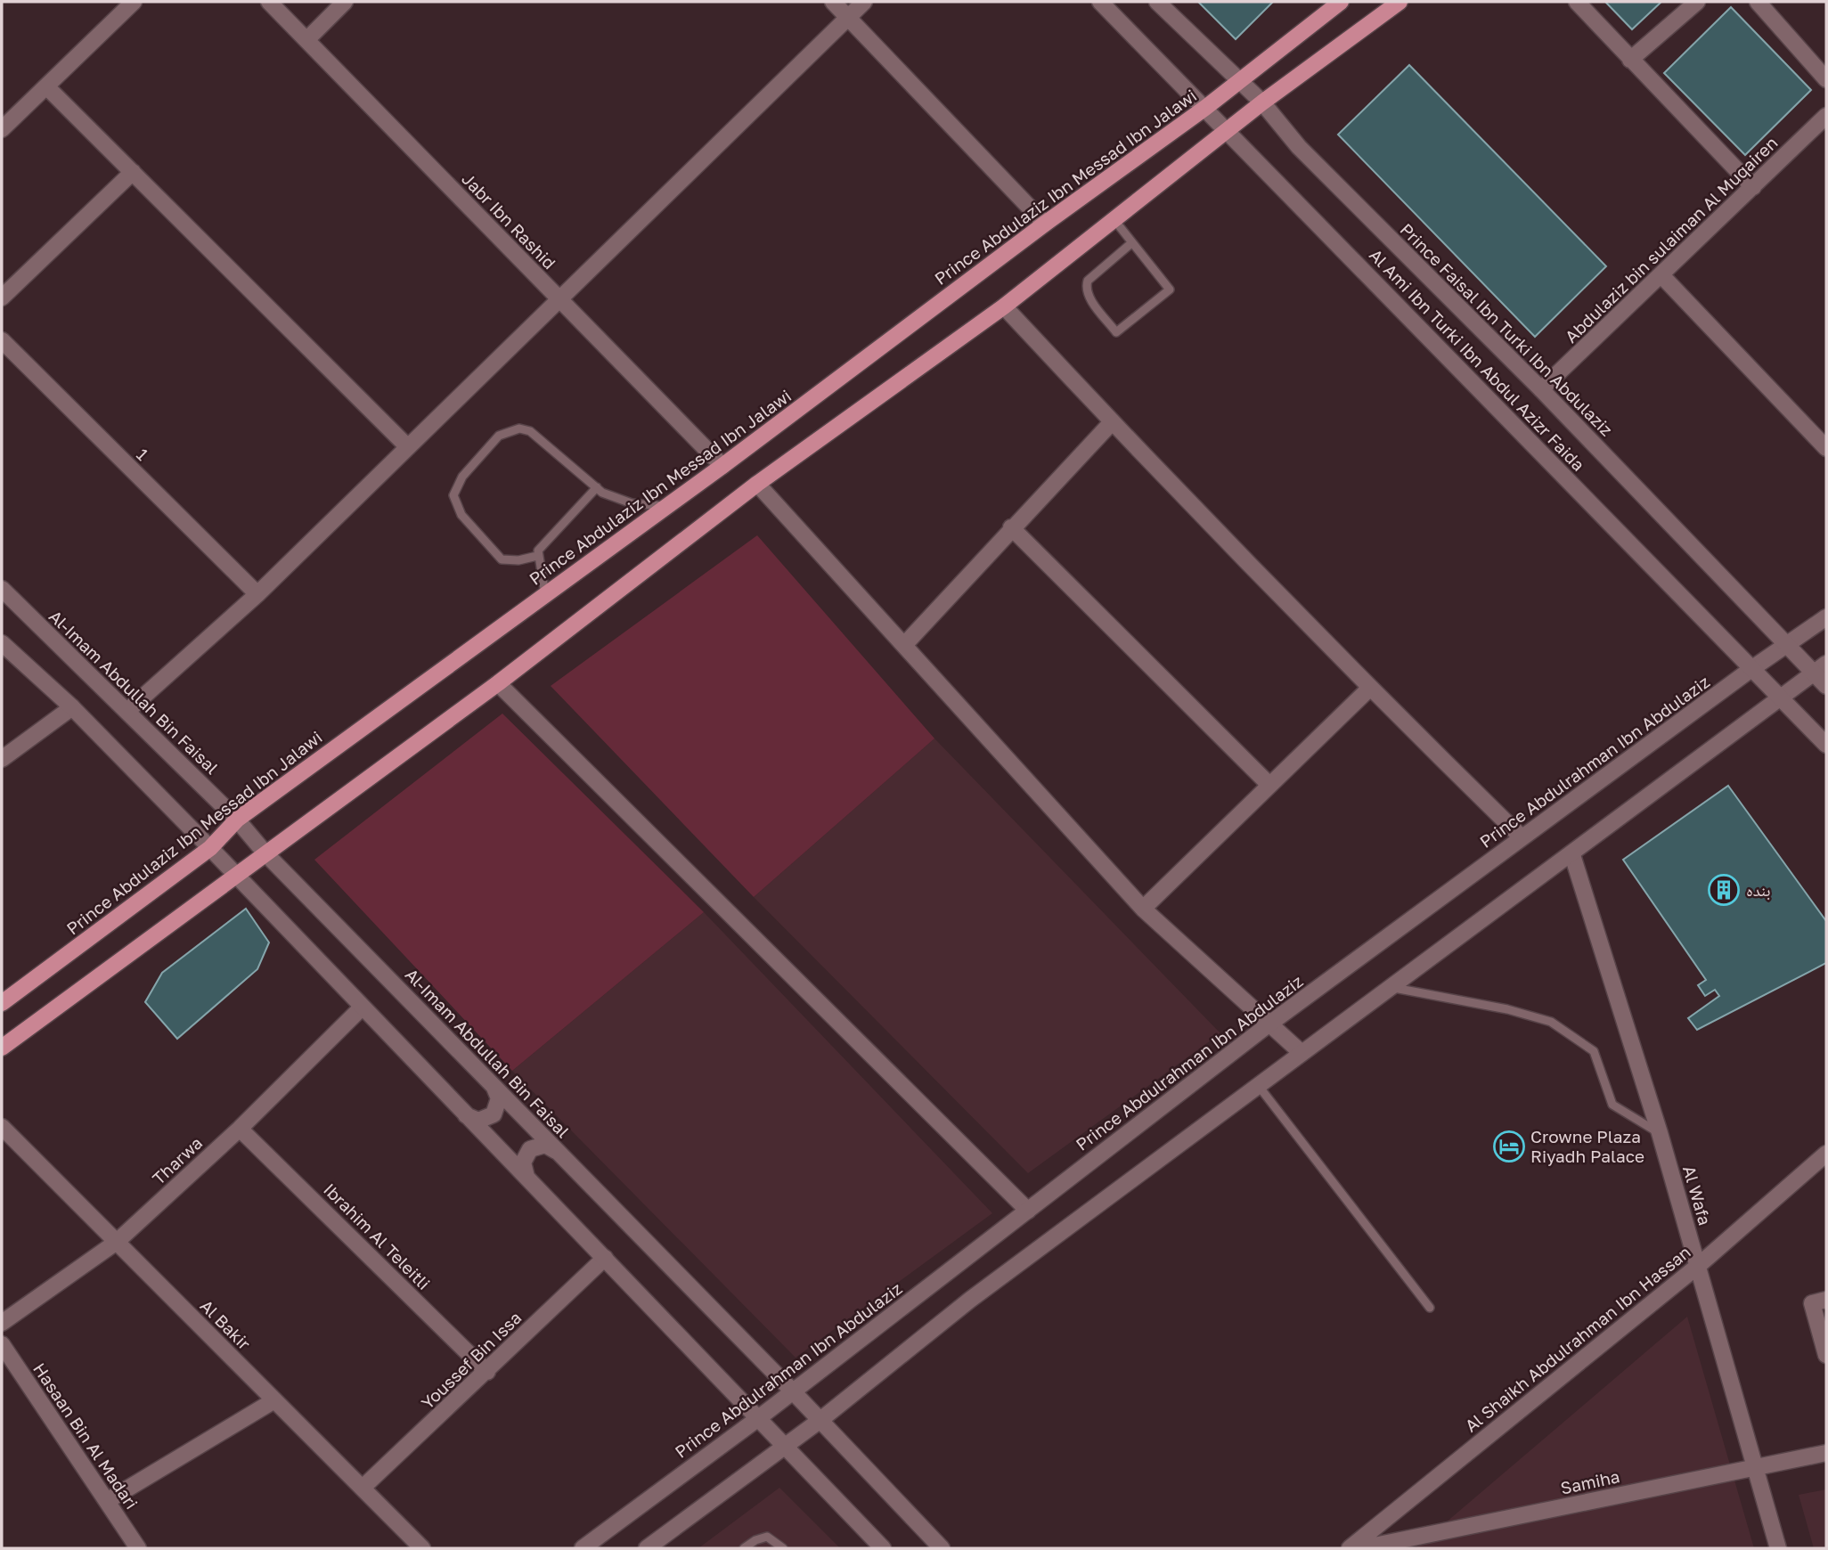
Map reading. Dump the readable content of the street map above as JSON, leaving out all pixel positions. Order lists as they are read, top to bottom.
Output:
{
  "streets": {
    "main road": ["Prince Abdulaziz Ibn Messad Ibn Jalawi"],
    "street": [
      "Jabr Ibn Rashid",
      "Abdulaziz bin sulaiman Al Muqairen",
      "Prince Faisal Ibn Turki Ibn Abdulaziz",
      "Al Ami Ibn Turki Ibn Abdul Azizr Faida",
      "1",
      "Al-Imam Abdullah Bin Faisal",
      "Prince Abdulrahman Ibn Abdulaziz",
      "Tharwa",
      "Al Wafa",
      "Ibrahim Al Teleitli",
      "Al Bakir",
      "Al Shaikh Abdulrahman Ibn Hassan",
      "Youssef Bin Issa",
      "Hasaan Bin Al Madari",
      "Samiha"
    ]
  },
  "crossings": [
    ["Prince Abdulaziz Ibn Messad Ibn Jalawi", "Jabr Ibn Rashid"],
    ["Prince Abdulaziz Ibn Messad Ibn Jalawi", "Prince Faisal Ibn Turki Ibn Abdulaziz"],
    ["Prince Abdulaziz Ibn Messad Ibn Jalawi", "Al Ami Ibn Turki Ibn Abdul Azizr Faida"],
    ["Prince Abdulaziz Ibn Messad Ibn Jalawi", "Al-Imam Abdullah Bin Faisal"],
    ["Abdulaziz bin sulaiman Al Muqairen", "Prince Faisal Ibn Turki Ibn Abdulaziz"],
    ["Prince Faisal Ibn Turki Ibn Abdulaziz", "Prince Abdulrahman Ibn Abdulaziz"],
    ["Al Ami Ibn Turki Ibn Abdul Azizr Faida", "Prince Abdulrahman Ibn Abdulaziz"],
    ["Al-Imam Abdullah Bin Faisal", "Prince Abdulrahman Ibn Abdulaziz"],
    ["Tharwa", "Ibrahim Al Teleitli"],
    ["Tharwa", "Al Bakir"],
    ["Al Wafa", "Al Shaikh Abdulrahman Ibn Hassan"],
    ["Al Wafa", "Samiha"],
    ["Ibrahim Al Teleitli", "Youssef Bin Issa"],
    ["Al Bakir", "Youssef Bin Issa"]
  ],
  "places": {
    "building": ["بنده"],
    "hotel": ["Crowne Plaza Riyadh Palace"]
  }
}
